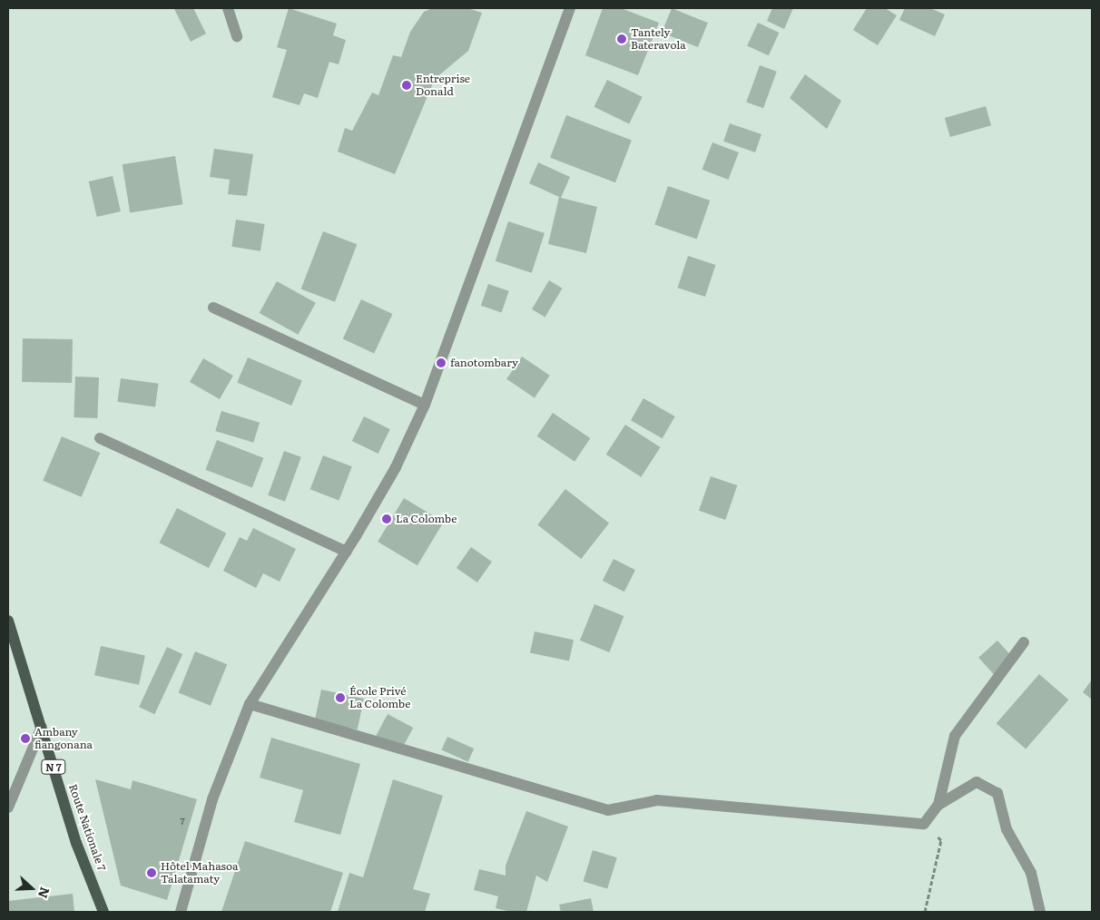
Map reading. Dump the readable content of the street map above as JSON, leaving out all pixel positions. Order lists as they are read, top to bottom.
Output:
{
  "streets": {
    "main road": ["N 7", "Route Nationale 7"]
  },
  "places": [
    "Tantely Bateravola",
    "Entreprise Donald",
    "fanotombary",
    "La Colombe",
    "École Privé La Colombe",
    "Ambany fiangonana",
    "Hôtel Mahasoa Talatamaty"
  ],
  "house_numbers": ["7"],
  "north": "right"
}
